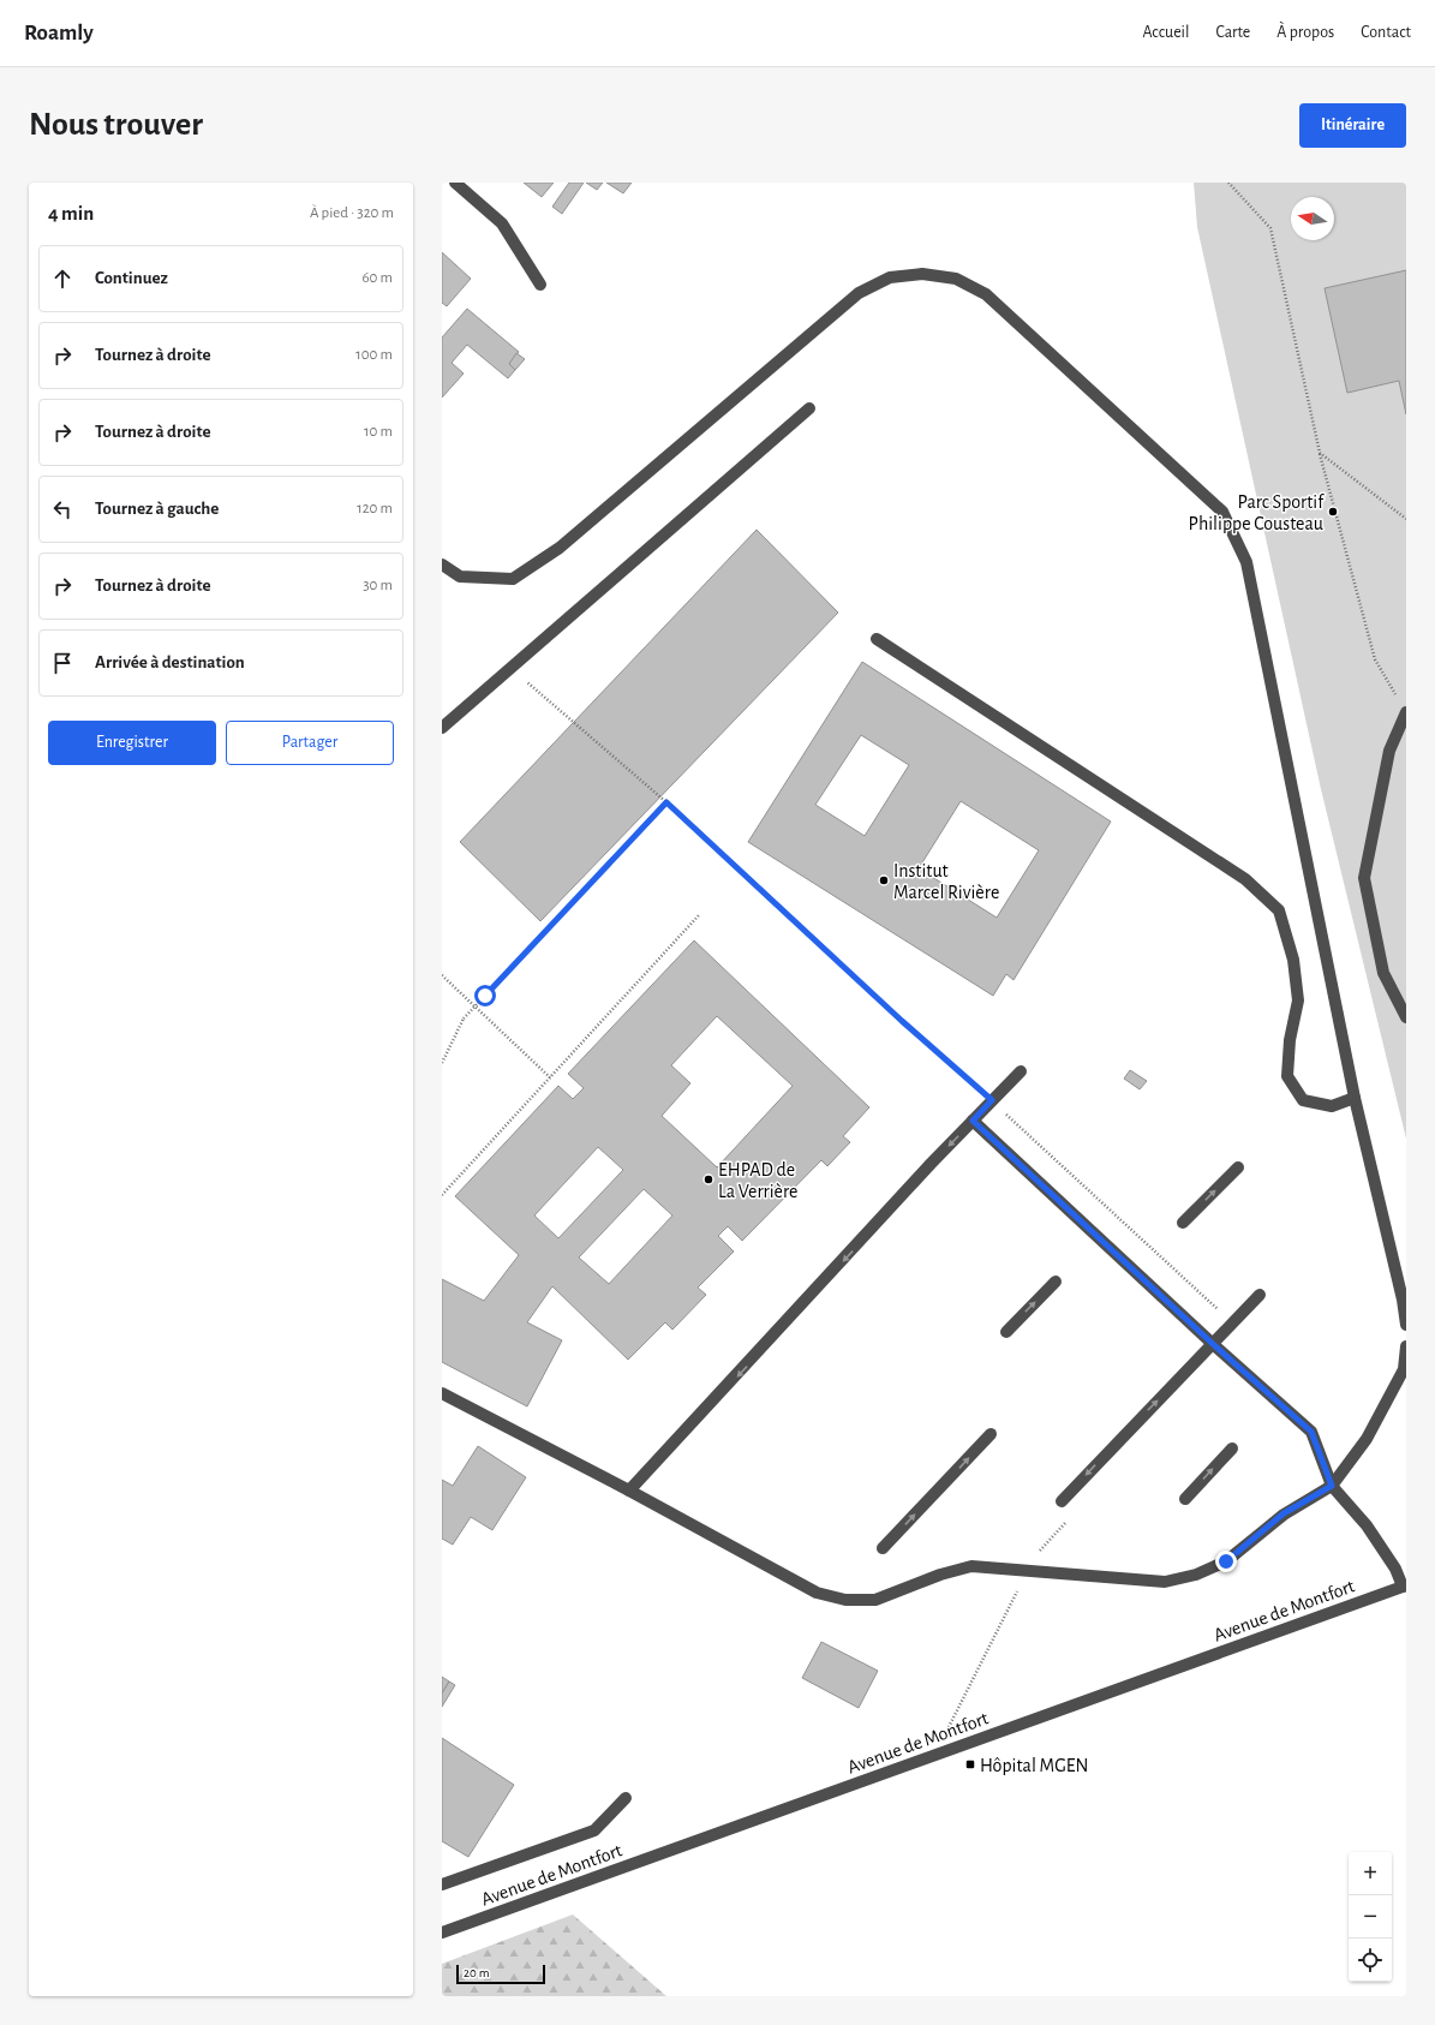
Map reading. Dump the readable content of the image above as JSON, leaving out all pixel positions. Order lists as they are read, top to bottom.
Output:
{
  "streets": {
    "street": ["Avenue de Montfort"]
  },
  "places": {
    "other": ["Parc Sportif Philippe Cousteau", "Institut Marcel Rivière", "EHPAD de La Verrière"],
    "transit": ["Hôpital MGEN"]
  },
  "scale_bar": "20 m",
  "north": "left",
  "page": {
    "header": "Roamly",
    "nav": [
      "Accueil",
      "Carte",
      "À propos",
      "Contact"
    ],
    "buttons": [
      "Itinéraire",
      ["Enregistrer", "Partager"]
    ],
    "title": "Nous trouver",
    "heading": ["4 min", "À pied · 320 m"],
    "list": [
      ["Continuez", "60 m"],
      ["Tournez à droite", "100 m"],
      ["Tournez à droite", "10 m"],
      ["Tournez à gauche", "120 m"],
      ["Tournez à droite", "30 m"],
      "Arrivée à destination"
    ],
    "map_buttons": ["+", "−"],
    "scale": "20 m"
  }
}
